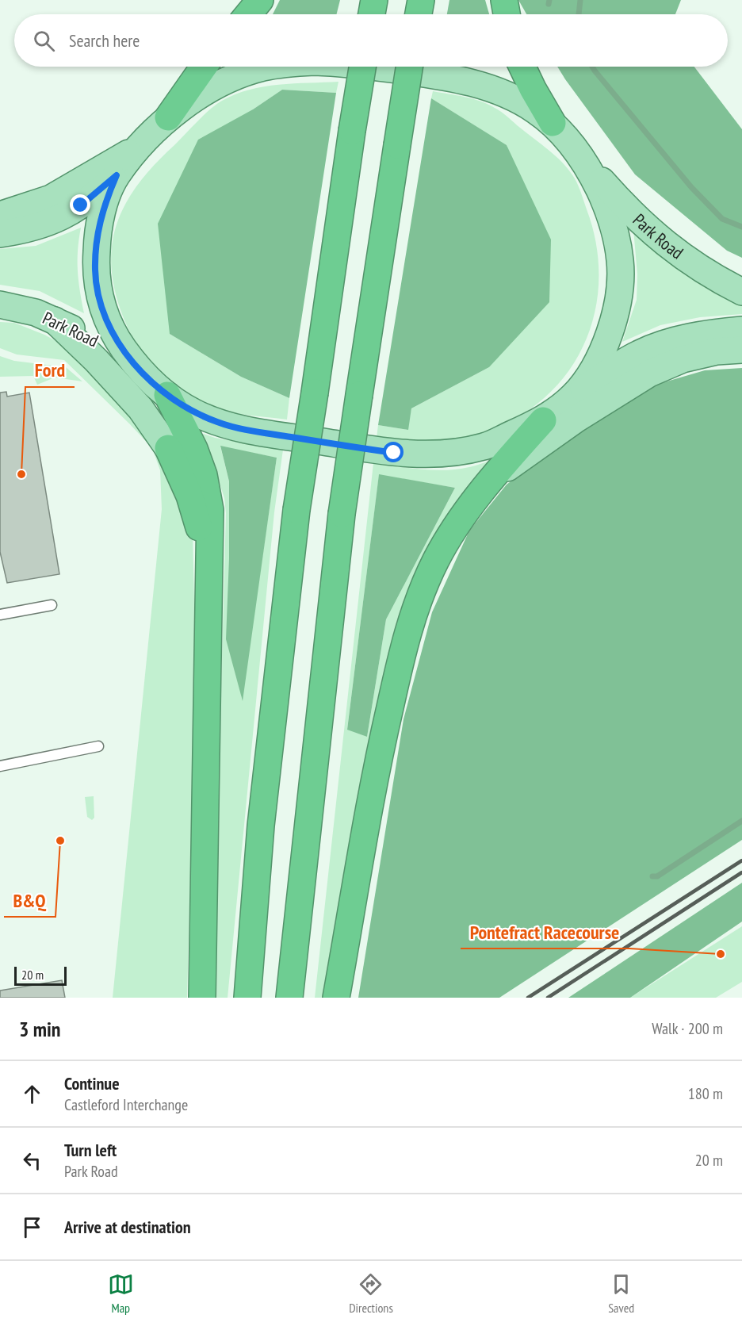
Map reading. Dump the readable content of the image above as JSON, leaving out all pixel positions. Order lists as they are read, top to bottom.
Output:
{
  "streets": {
    "main road": ["Park Road"]
  },
  "places": ["Ford", "B&Q", "Pontefract Racecourse"],
  "scale_bar": "20 m",
  "page": {
    "search": "Search here",
    "scale": "20 m",
    "heading": ["3 min", "Walk · 200 m"],
    "list": [
      ["Continue", "Castleford Interchange", "180 m"],
      ["Turn left", "Park Road", "20 m"],
      "Arrive at destination"
    ],
    "nav": ["Map", "Directions", "Saved"]
  }
}
